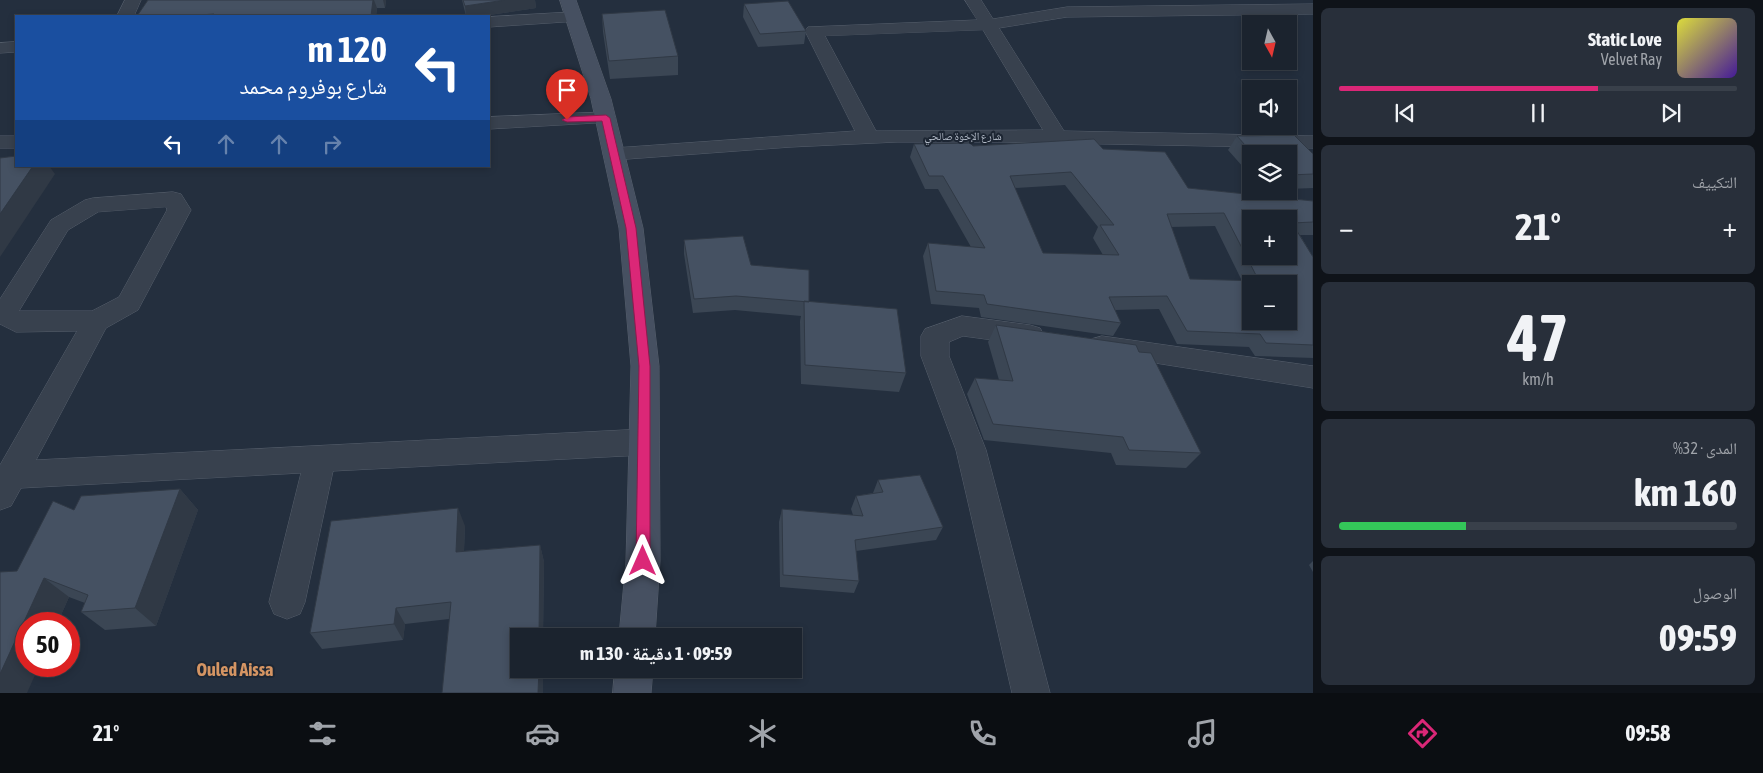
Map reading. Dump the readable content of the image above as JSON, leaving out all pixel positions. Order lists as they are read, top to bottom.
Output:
{
  "streets": {
    "street": ["شارع الإخوة صالحي"]
  },
  "districts": ["Ouled Aissa"],
  "north": "bottom",
  "page": {
    "map_buttons": ["+", "−"],
    "turn": ["120 m", "شارع بوفروم محمد"],
    "song": ["Static Love", "Velvet Ray"],
    "tile": [
      "التكييف",
      ["47", "km/h"],
      ["المدى · 32%", "160 km"],
      ["الوصول", "09:59"]
    ],
    "heat": ["−", "21°", "+"],
    "limit": "50",
    "trip": "09:59 · 1 دقيقة · 130 m",
    "tabs": ["09:58", "21°"]
  }
}
